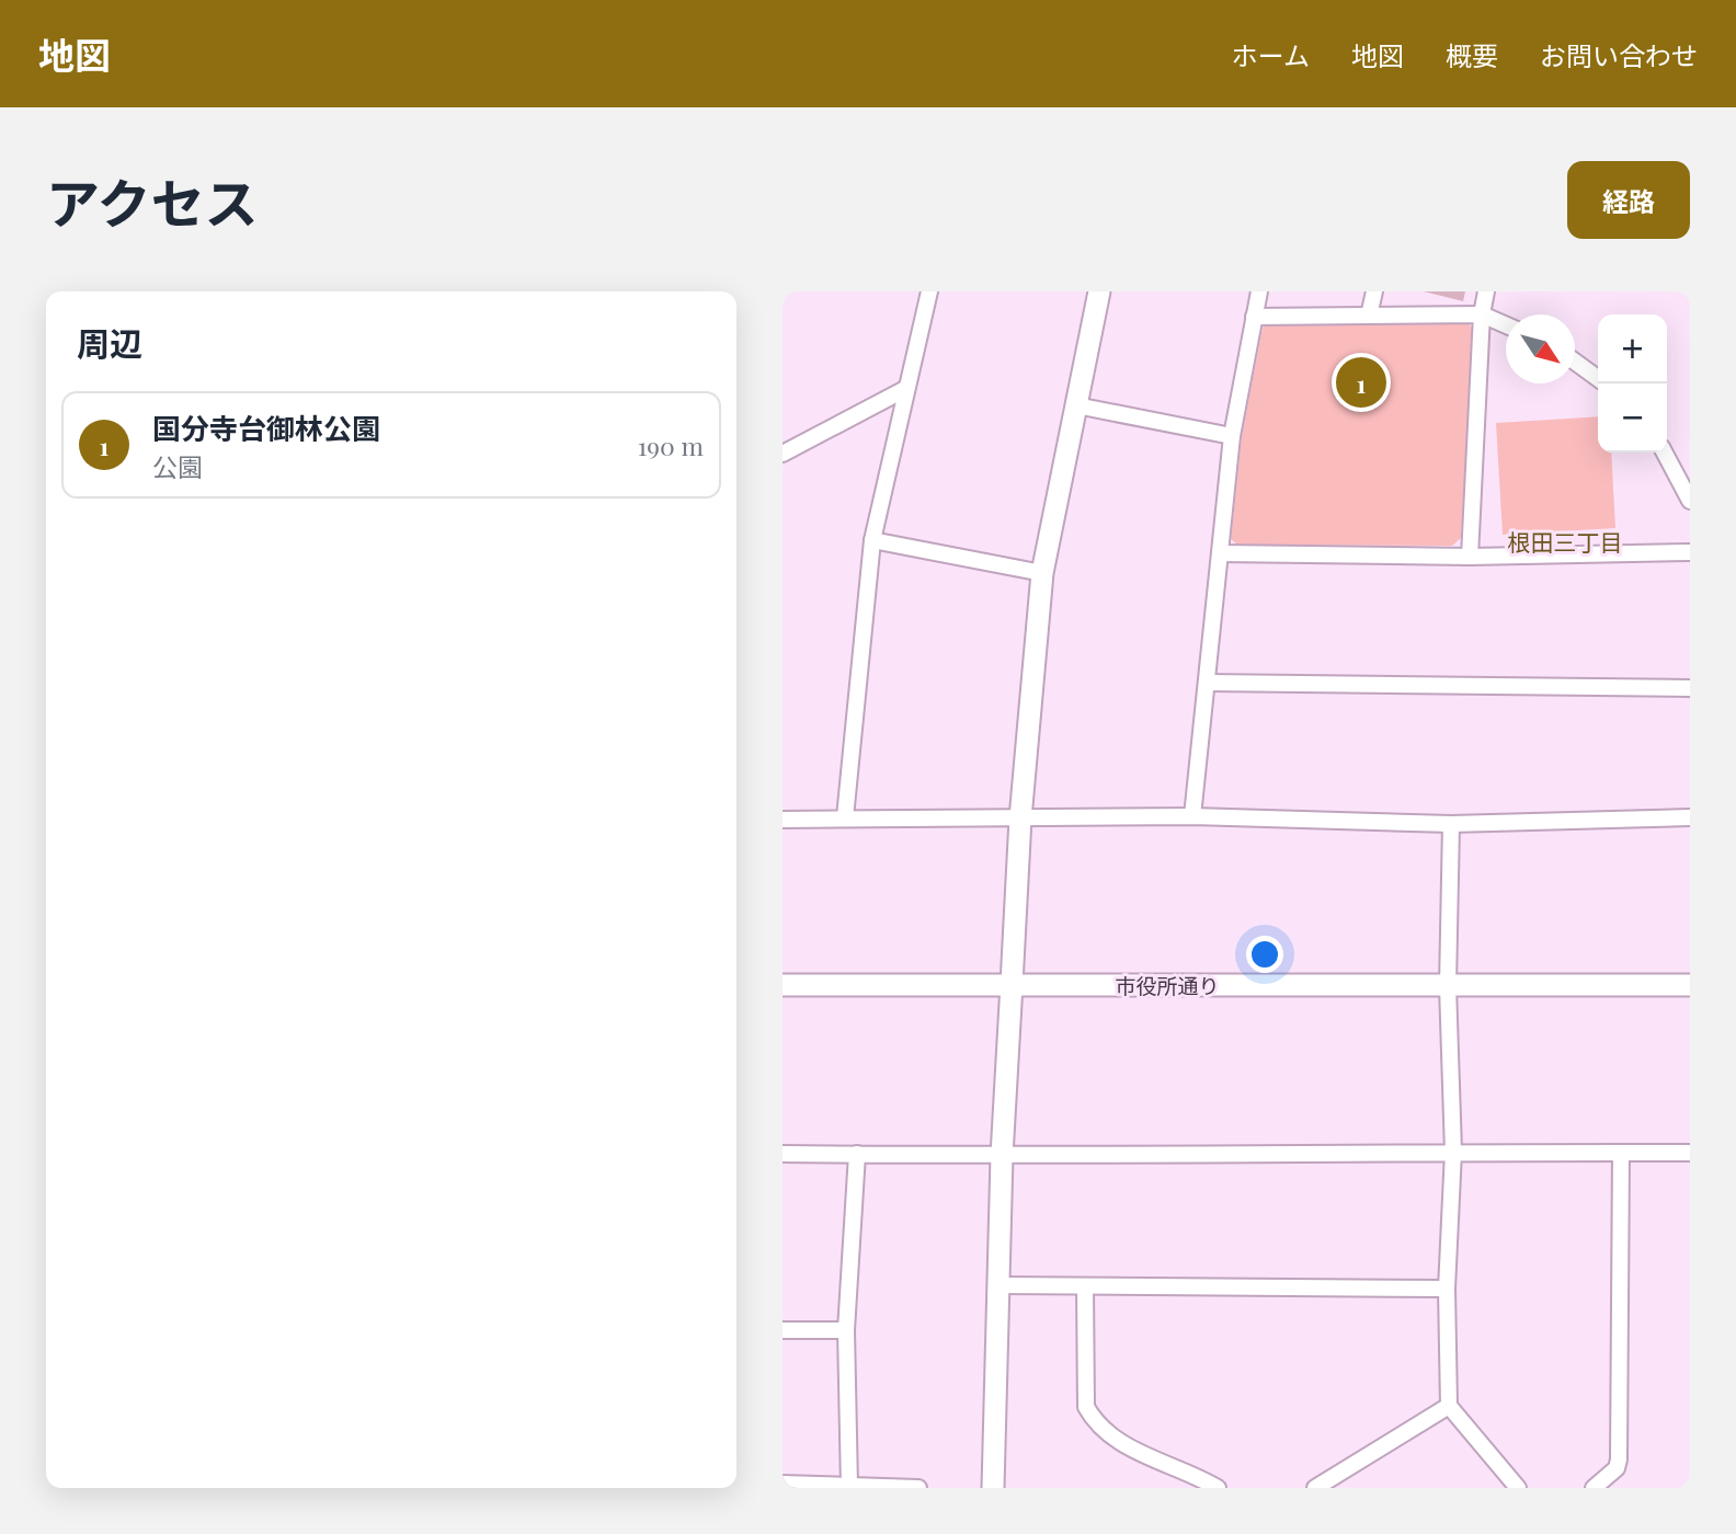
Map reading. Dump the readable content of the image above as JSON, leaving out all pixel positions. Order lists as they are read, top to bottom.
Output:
{
  "streets": {
    "street": ["市役所通り"]
  },
  "districts": ["根田三丁目"],
  "north": "bottom right",
  "page": {
    "header": "地図",
    "nav": [
      "ホーム",
      "地図",
      "概要",
      "お問い合わせ"
    ],
    "title": "アクセス",
    "buttons": "経路",
    "heading": "周辺",
    "map_buttons": ["+", "−"],
    "pins": "1",
    "list": [
      {
        "mark": "1",
        "name": "国分寺台御林公園",
        "note": "公園",
        "value": "190 m"
      }
    ]
  }
}
